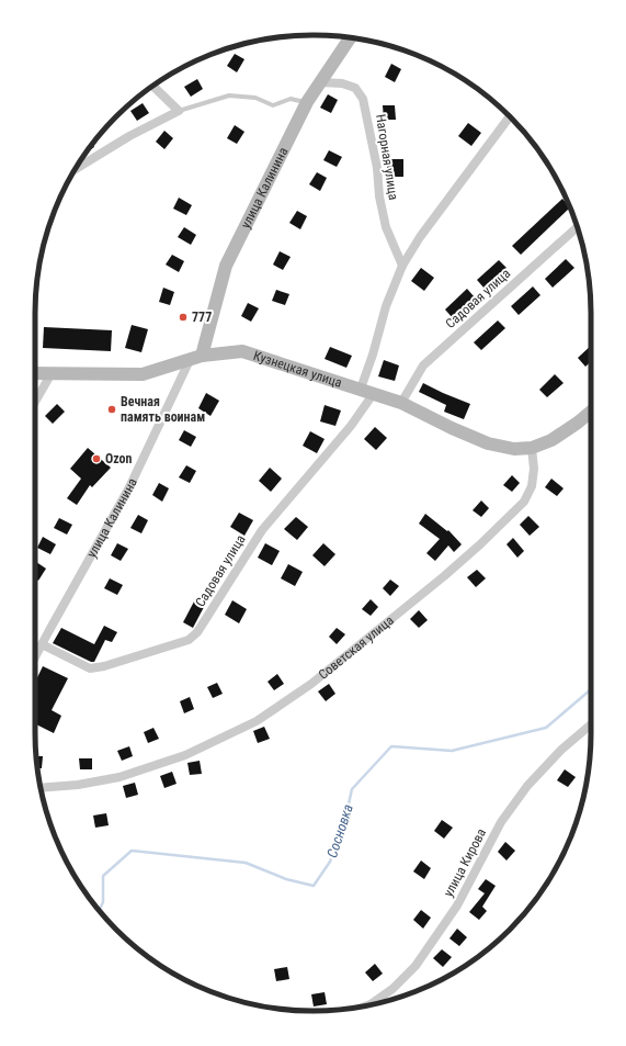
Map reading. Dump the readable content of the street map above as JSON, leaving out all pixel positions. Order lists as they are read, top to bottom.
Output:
{
  "streets": {
    "main road": ["улица Калинина", "Кузнецкая улица"],
    "street": [
      "Нагорная улица",
      "Садовая улица",
      "Советская улица",
      "улица Кирова"
    ]
  },
  "crossings": [
    ["Нагорная улица", "улица Калинина"],
    ["улица Калинина", "Садовая улица"],
    ["улица Калинина", "Кузнецкая улица"],
    ["Садовая улица", "Кузнецкая улица"],
    ["Кузнецкая улица", "Советская улица"]
  ],
  "water": ["Сосновка"],
  "places": ["777", "Вечная память воинам", "Ozon"]
}
